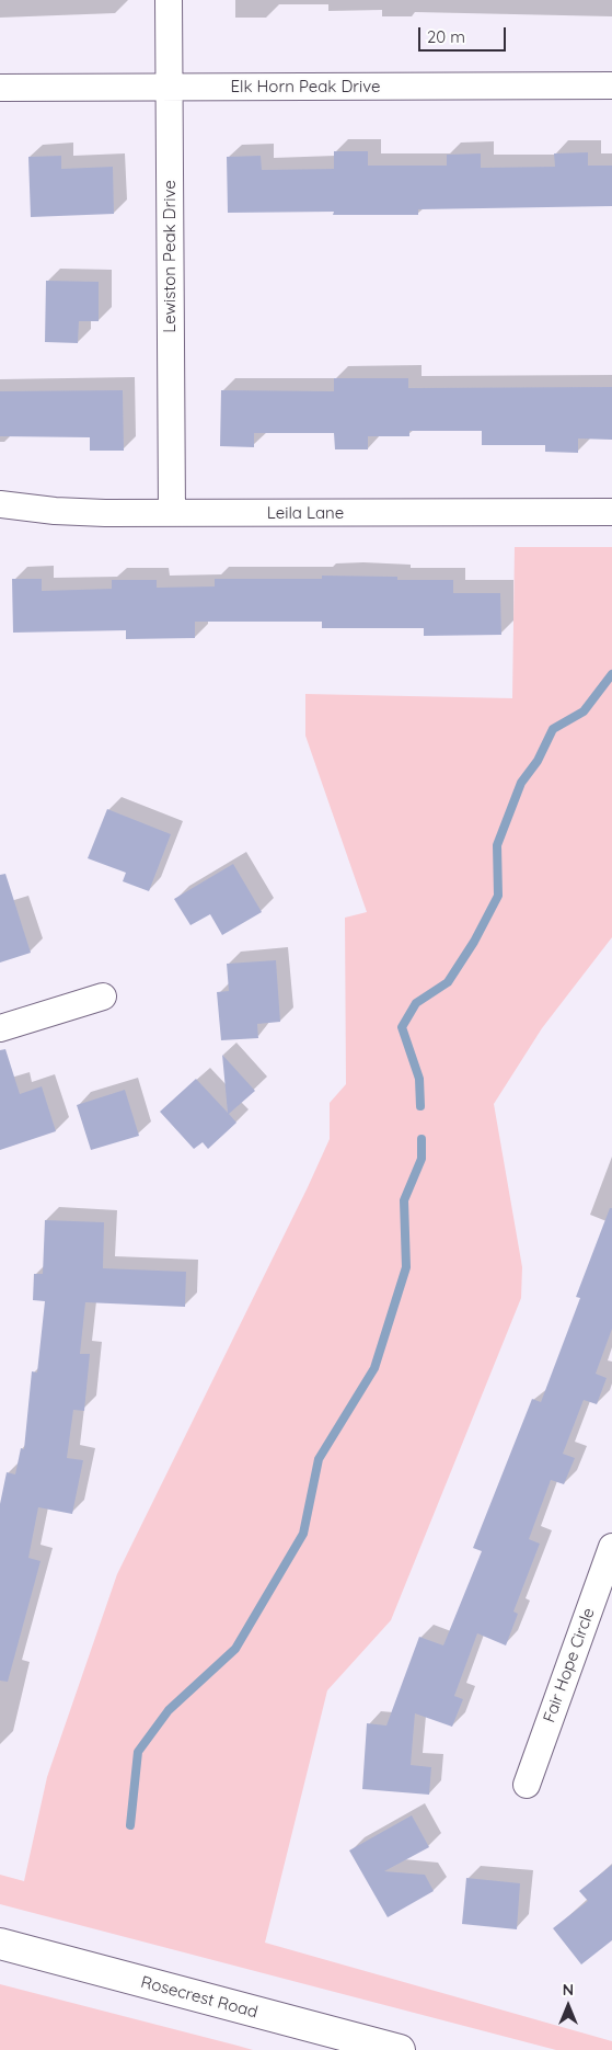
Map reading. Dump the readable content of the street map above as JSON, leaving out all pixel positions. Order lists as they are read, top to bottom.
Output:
{
  "streets": {
    "main road": ["Rosecrest Road"],
    "street": [
      "Elk Horn Peak Drive",
      "Lewiston Peak Drive",
      "Leila Lane",
      "Fair Hope Circle"
    ]
  },
  "crossings": [
    ["Elk Horn Peak Drive", "Lewiston Peak Drive"],
    ["Lewiston Peak Drive", "Leila Lane"]
  ],
  "scale_bar": "20 m",
  "north": "top"
}
